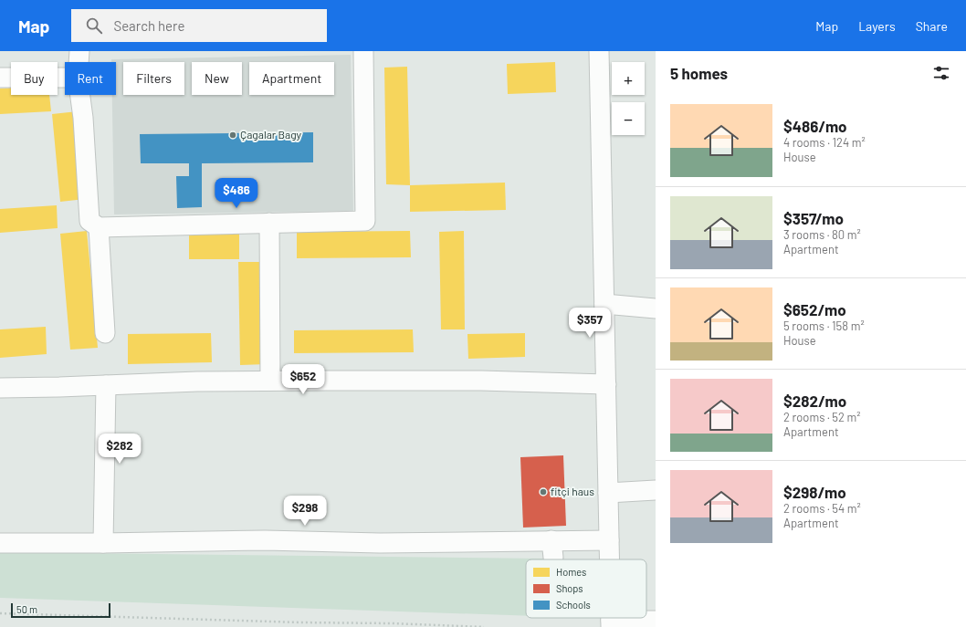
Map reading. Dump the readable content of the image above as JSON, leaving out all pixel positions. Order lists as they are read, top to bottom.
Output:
{
  "places": ["Çagalar Bagy", "fitçi haus"],
  "legend": ["Homes", "Shops", "Schools"],
  "scale_bar": "50 m",
  "page": {
    "header": "Map",
    "search": "Search here",
    "nav": ["Map", "Layers", "Share"],
    "heading": "5 homes",
    "map_buttons": ["+", "−"],
    "chip": [
      "Buy",
      "Rent",
      "Filters",
      "New",
      "Apartment"
    ],
    "list": [
      {
        "name": "$486/mo",
        "note": "4 rooms · 124 m² · House"
      },
      {
        "name": "$357/mo",
        "note": "3 rooms · 80 m² · Apartment"
      },
      {
        "name": "$652/mo",
        "note": "5 rooms · 158 m² · House"
      },
      {
        "name": "$282/mo",
        "note": "2 rooms · 52 m² · Apartment"
      },
      {
        "name": "$298/mo",
        "note": "2 rooms · 54 m² · Apartment"
      }
    ],
    "price": [
      "$486",
      "$357",
      "$652",
      "$282",
      "$298"
    ],
    "scale": "50 m"
  }
}
